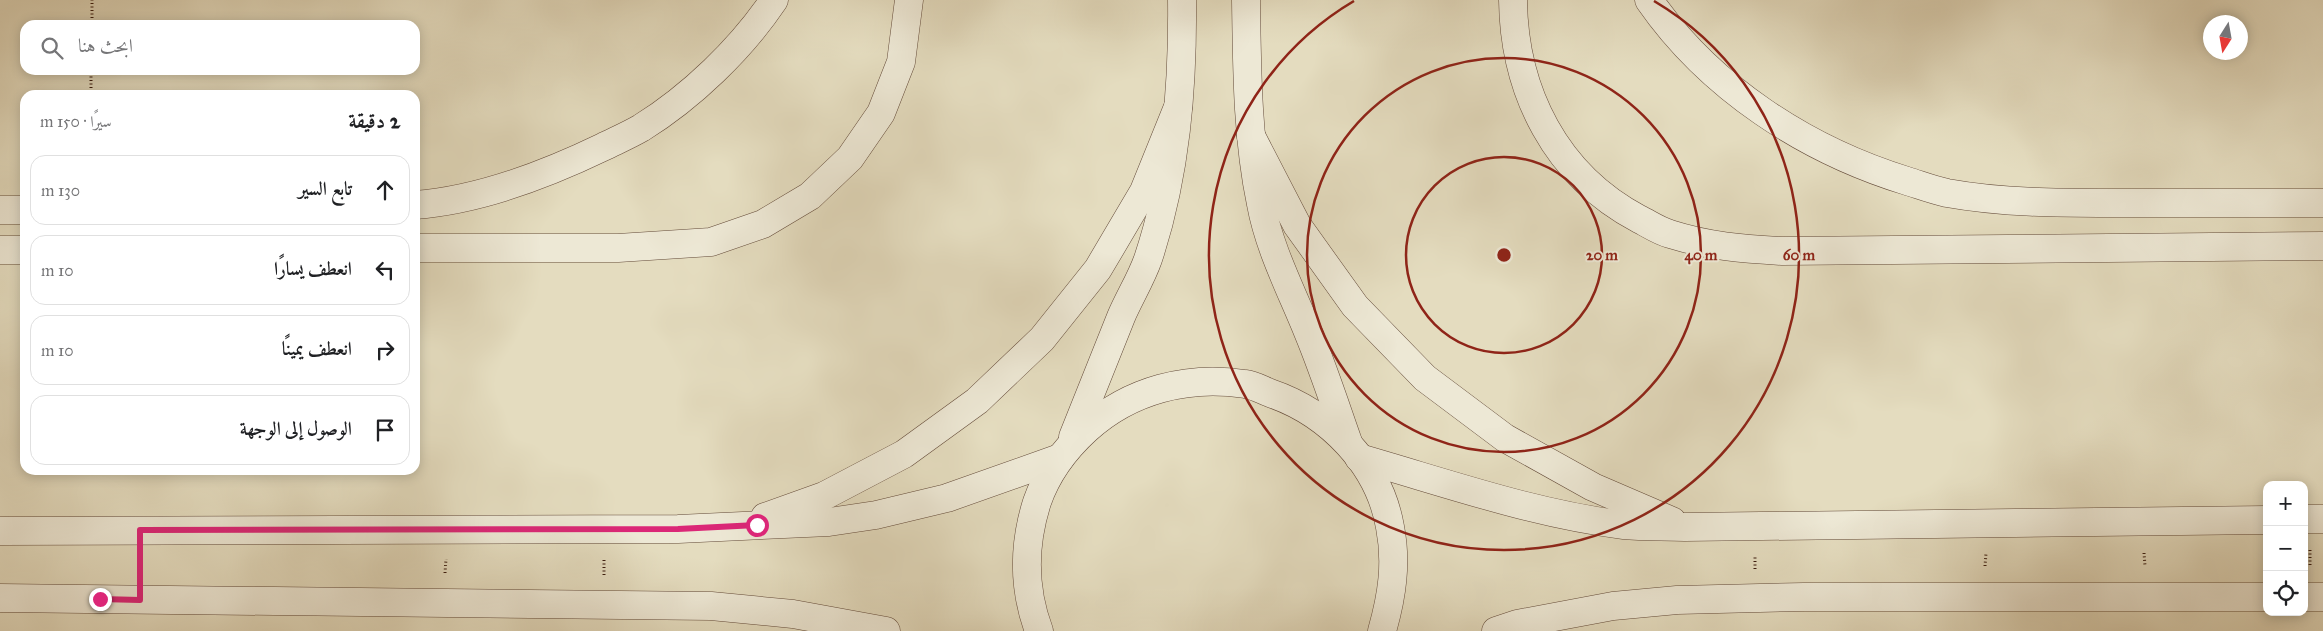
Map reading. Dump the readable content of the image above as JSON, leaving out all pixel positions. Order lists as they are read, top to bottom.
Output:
{
  "north": "bottom",
  "page": {
    "search": "ابحث هنا",
    "heading": ["2 دقيقة", "سيرًا · 150 m"],
    "list": [
      ["تابع السير", "130 m"],
      ["انعطف يسارًا", "10 m"],
      ["انعطف يمينًا", "10 m"],
      "الوصول إلى الوجهة"
    ],
    "map_buttons": ["+", "−"]
  },
  "rings": ["20 m", "40 m", "60 m"]
}
